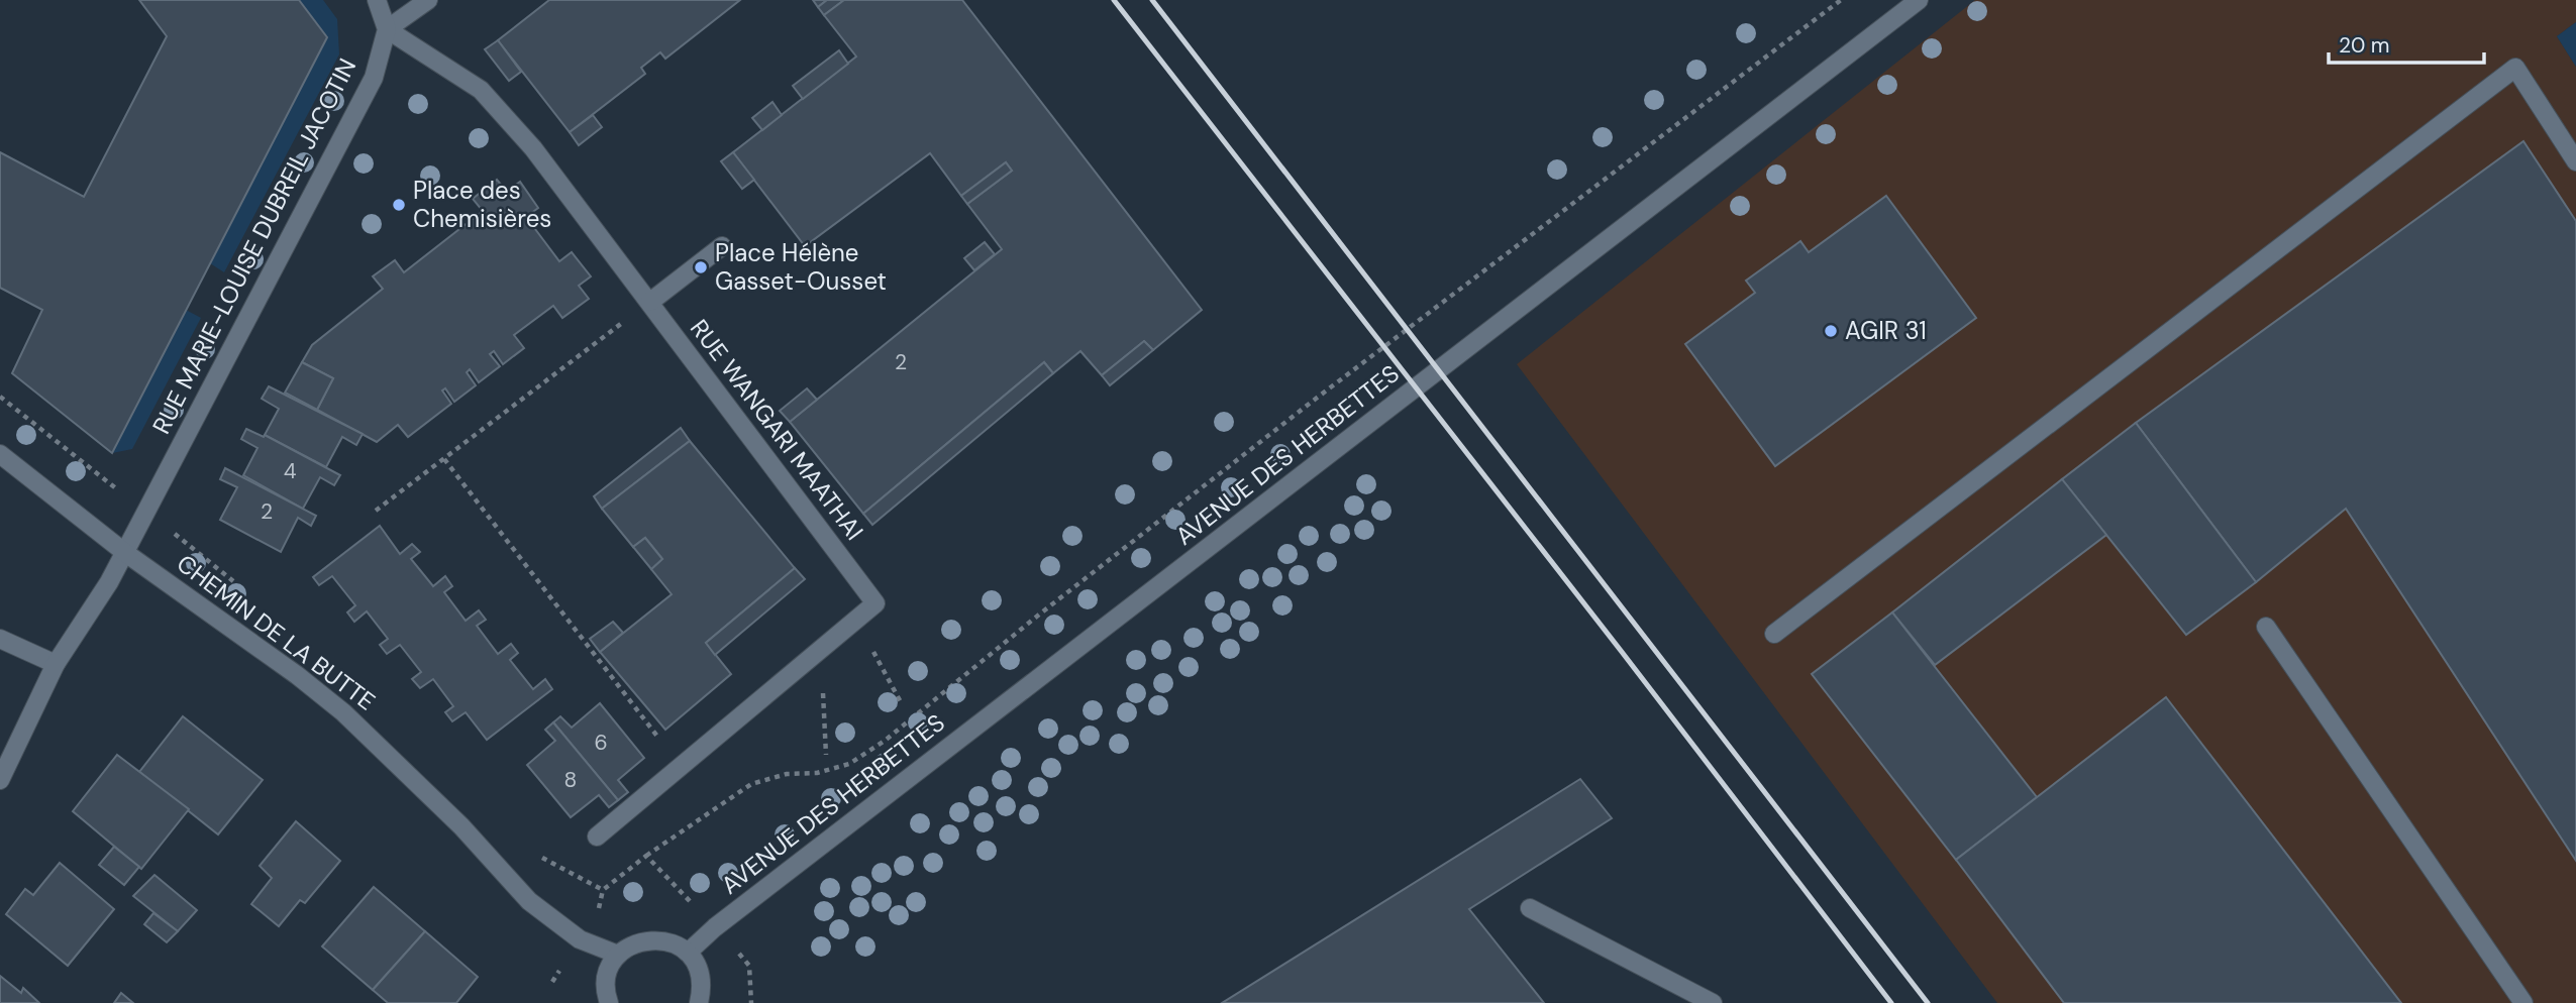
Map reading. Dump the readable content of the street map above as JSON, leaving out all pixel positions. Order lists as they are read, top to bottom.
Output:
{
  "streets": {
    "street": [
      "RUE MARIE-LOUISE DUBREIL JACOTIN",
      "RUE WANGARI MAATHAI",
      "AVENUE DES HERBETTES",
      "CHEMIN DE LA BUTTE"
    ]
  },
  "crossings": [
    ["RUE MARIE-LOUISE DUBREIL JACOTIN", "RUE WANGARI MAATHAI"],
    ["RUE MARIE-LOUISE DUBREIL JACOTIN", "CHEMIN DE LA BUTTE"]
  ],
  "places": ["Place des Chemisières", "Place Hélène Gasset-Ousset", "AGIR 31"],
  "house_numbers": [
    "2",
    "4",
    "2",
    "6",
    "8"
  ],
  "scale_bar": "20 m"
}
